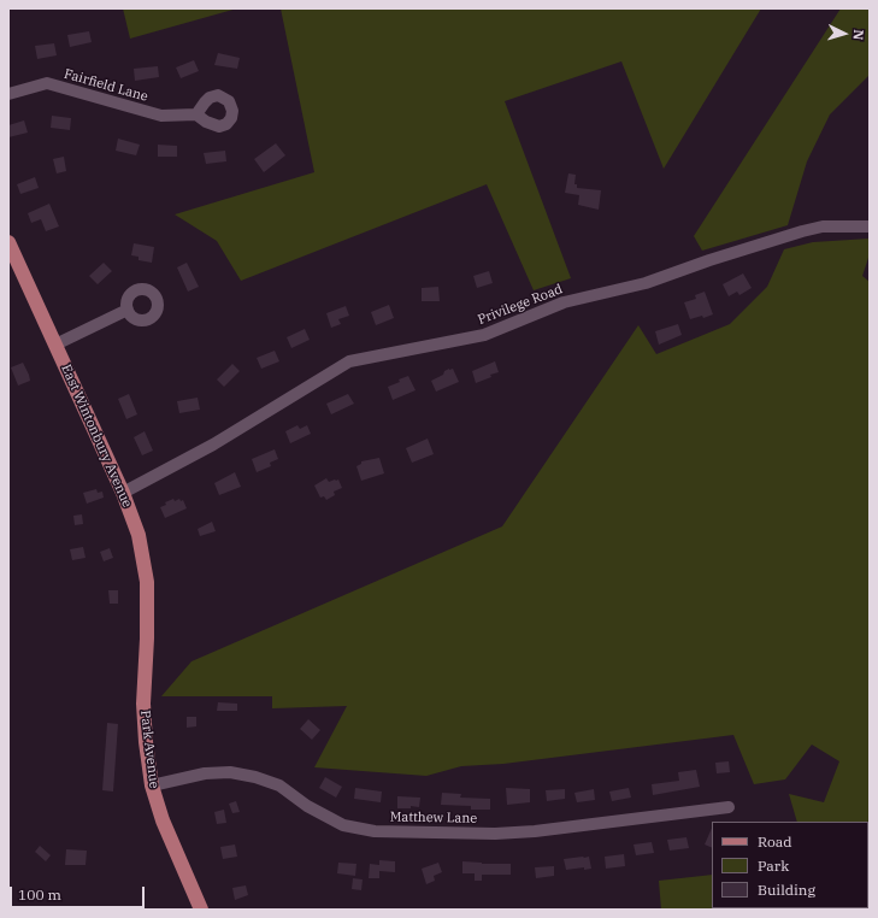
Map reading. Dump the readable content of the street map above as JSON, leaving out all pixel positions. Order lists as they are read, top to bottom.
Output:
{
  "streets": {
    "main road": ["East Wintonbury Avenue", "Park Avenue"],
    "street": ["Fairfield Lane", "Privilege Road", "Matthew Lane"]
  },
  "crossings": [
    ["Privilege Road", "East Wintonbury Avenue"],
    ["East Wintonbury Avenue", "Park Avenue"],
    ["Park Avenue", "Matthew Lane"]
  ],
  "legend": ["Road", "Park", "Building"],
  "scale_bar": "100 m",
  "north": "right"
}
